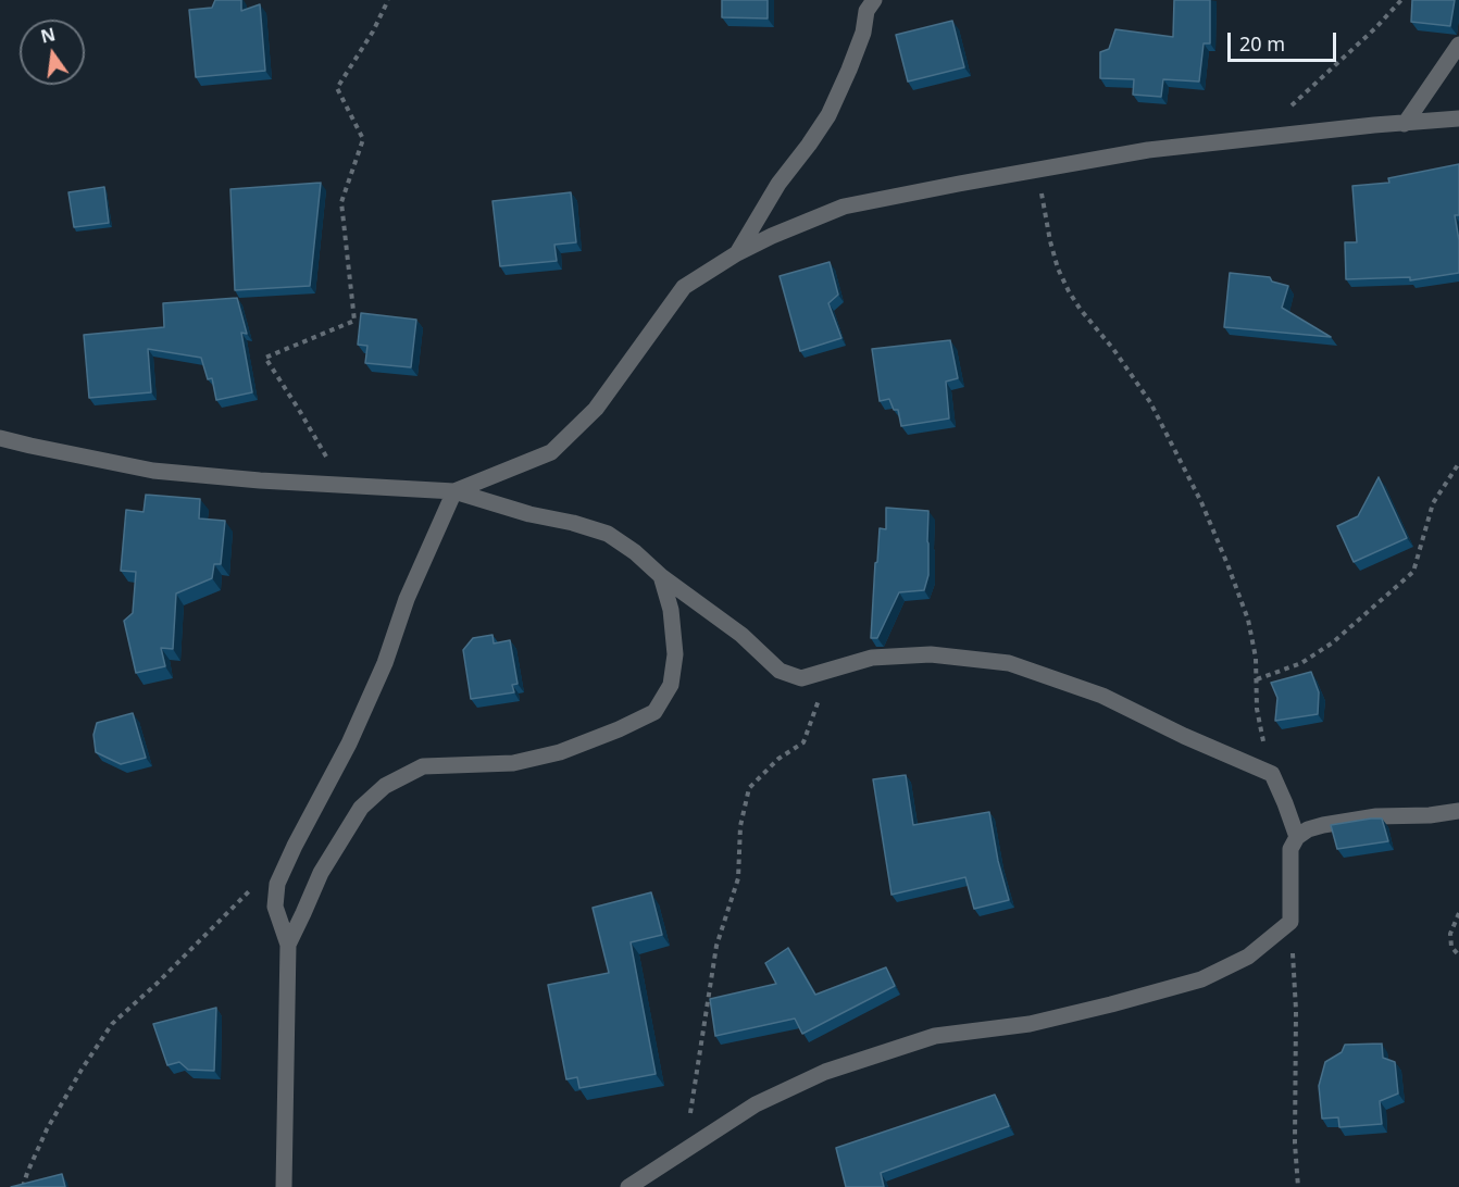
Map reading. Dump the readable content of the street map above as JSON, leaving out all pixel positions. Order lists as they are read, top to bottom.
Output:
{
  "scale_bar": "20 m",
  "north": "top"
}
